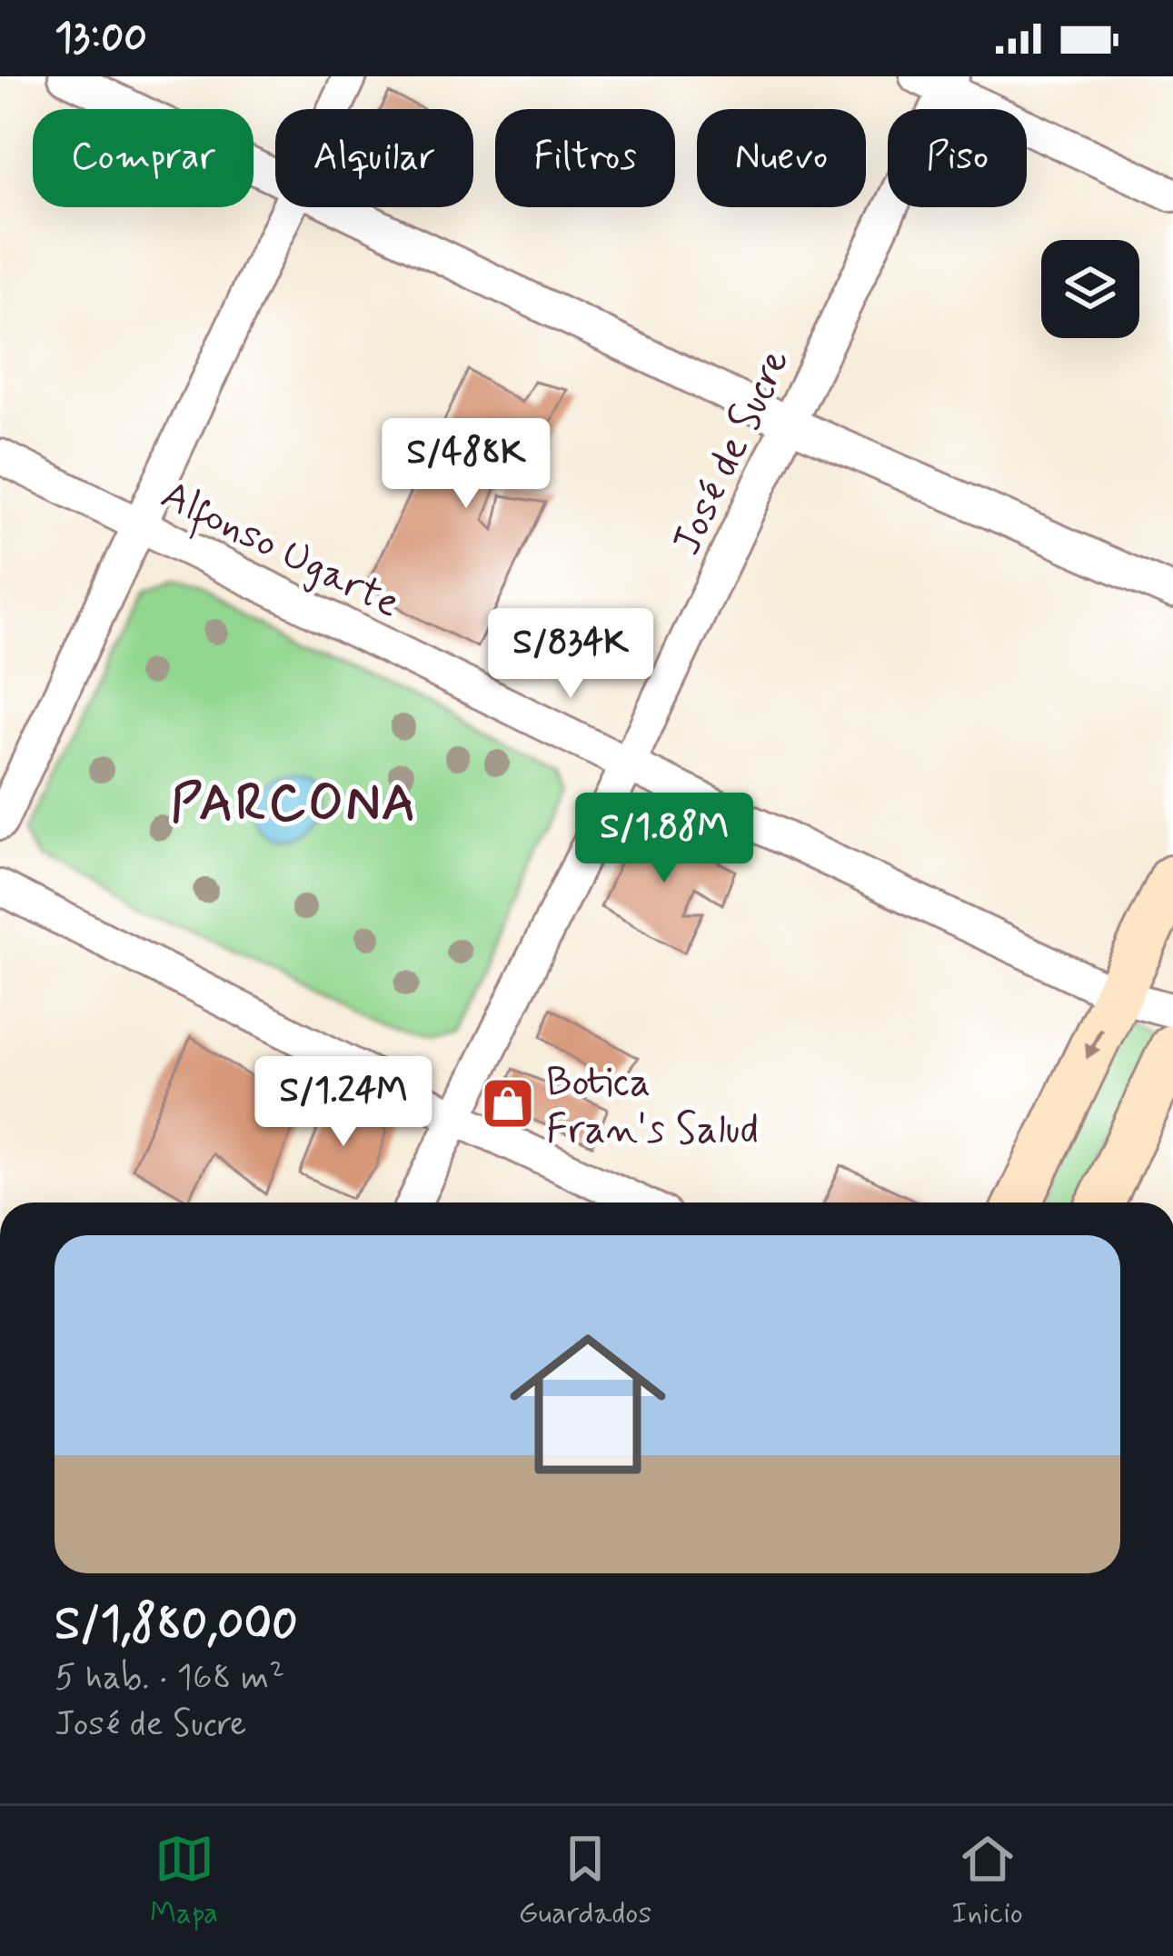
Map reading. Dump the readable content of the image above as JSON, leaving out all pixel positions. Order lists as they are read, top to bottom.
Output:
{
  "streets": {
    "street": ["José de Sucre", "Alfonso Ugarte"]
  },
  "crossings": [
    ["José de Sucre", "Alfonso Ugarte"]
  ],
  "districts": ["PARCONA"],
  "places": {
    "shop": ["Botica Fran's Salud"]
  },
  "page": {
    "status": "13:00",
    "chip": [
      "Comprar",
      "Alquilar",
      "Filtros",
      "Nuevo",
      "Piso"
    ],
    "price": [
      "S/488K",
      "S/834K",
      "S/1.88M",
      "S/1.24M"
    ],
    "list": [
      {
        "name": "S/1,880,000",
        "note": "5 hab. · 168 m² · José de Sucre"
      }
    ],
    "tabs": ["Mapa", "Guardados", "Inicio"]
  }
}
